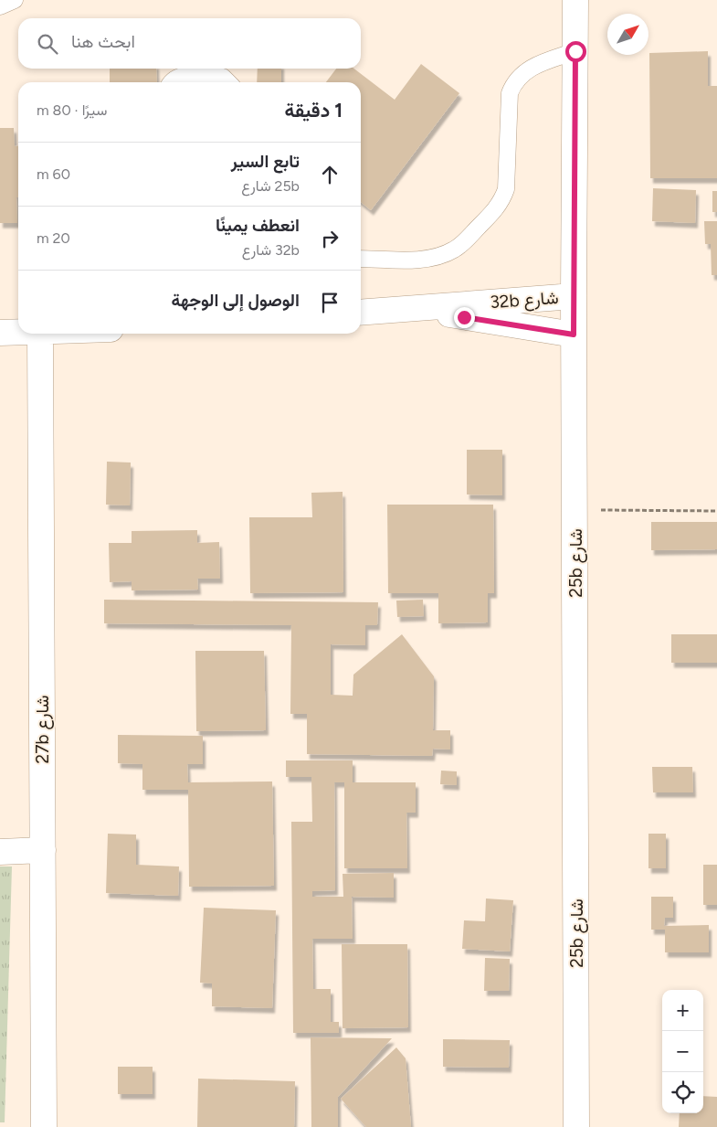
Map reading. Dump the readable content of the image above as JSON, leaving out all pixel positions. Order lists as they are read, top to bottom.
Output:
{
  "streets": {
    "street": ["32b شارع", "25b شارع", "27b شارع"]
  },
  "crossings": [
    ["32b شارع", "25b شارع"]
  ],
  "north": "top right",
  "page": {
    "search": "ابحث هنا",
    "heading": ["1 دقيقة", "سيرًا · 80 m"],
    "list": [
      ["تابع السير", "25b شارع", "60 m"],
      ["انعطف يمينًا", "32b شارع", "20 m"],
      "الوصول إلى الوجهة"
    ],
    "map_buttons": ["+", "−"]
  }
}
